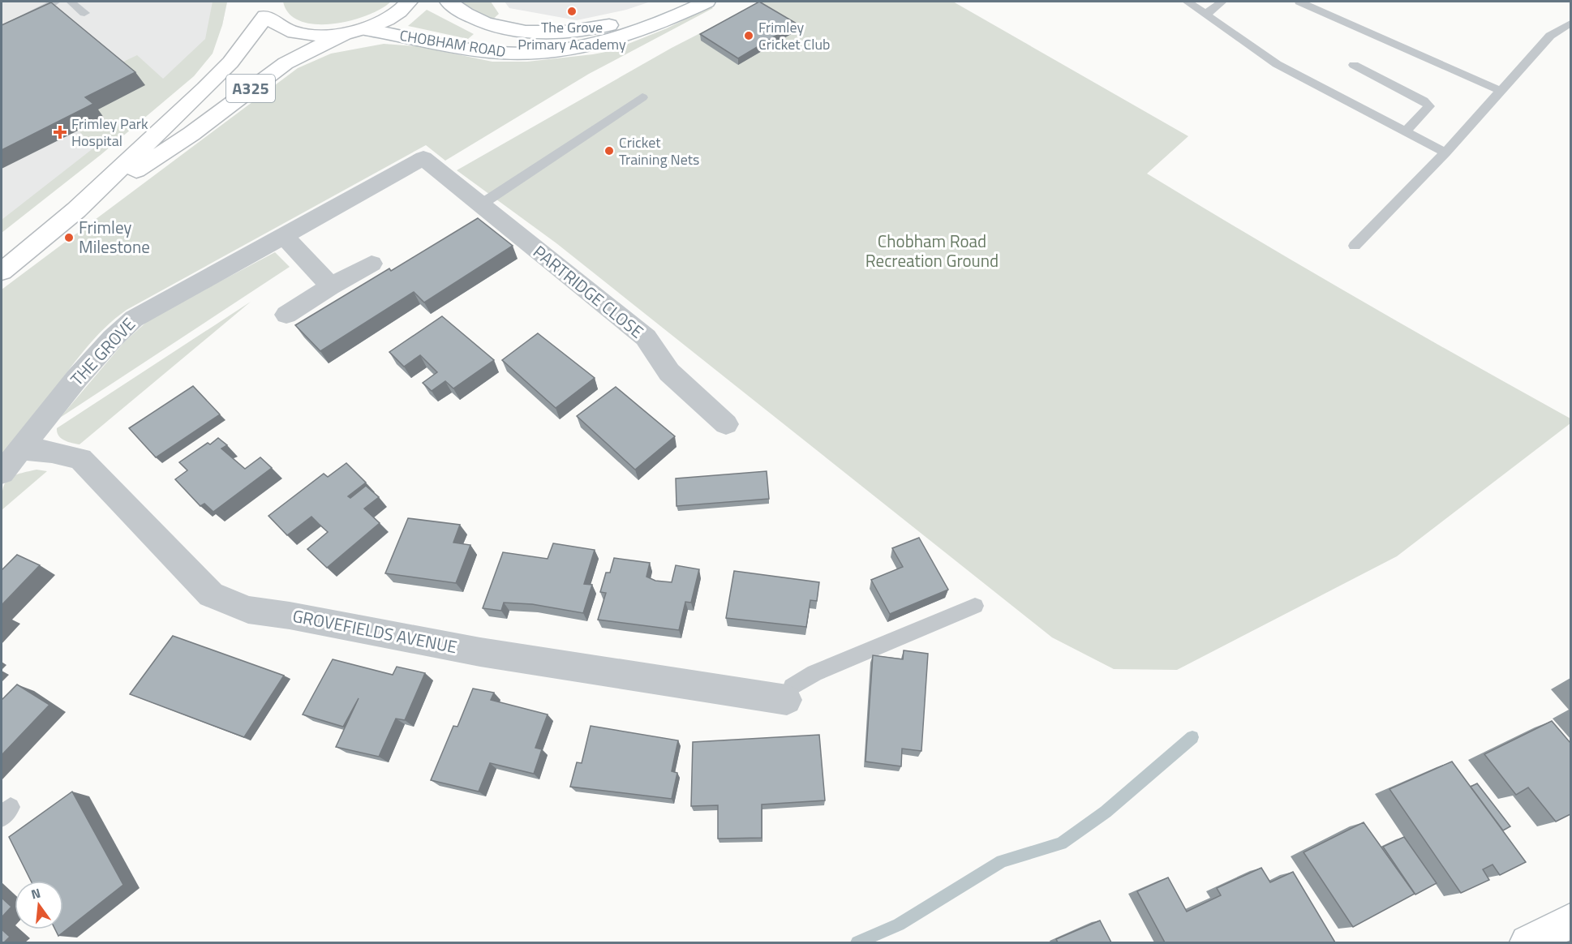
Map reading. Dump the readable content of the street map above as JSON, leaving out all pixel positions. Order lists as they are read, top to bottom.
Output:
{
  "streets": {
    "main road": ["CHOBHAM ROAD", "A325"],
    "street": ["PARTRIDGE CLOSE", "THE GROVE", "GROVEFIELDS AVENUE"]
  },
  "crossings": [
    ["CHOBHAM ROAD", "A325"],
    ["PARTRIDGE CLOSE", "THE GROVE"],
    ["THE GROVE", "GROVEFIELDS AVENUE"]
  ],
  "parks": ["Chobham Road Recreation Ground"],
  "places": {
    "other": [
      "The Grove Primary Academy",
      "Frimley Cricket Club",
      "Cricket Training Nets",
      "Frimley Milestone"
    ],
    "health": ["Frimley Park Hospital"]
  },
  "north": "top"
}
